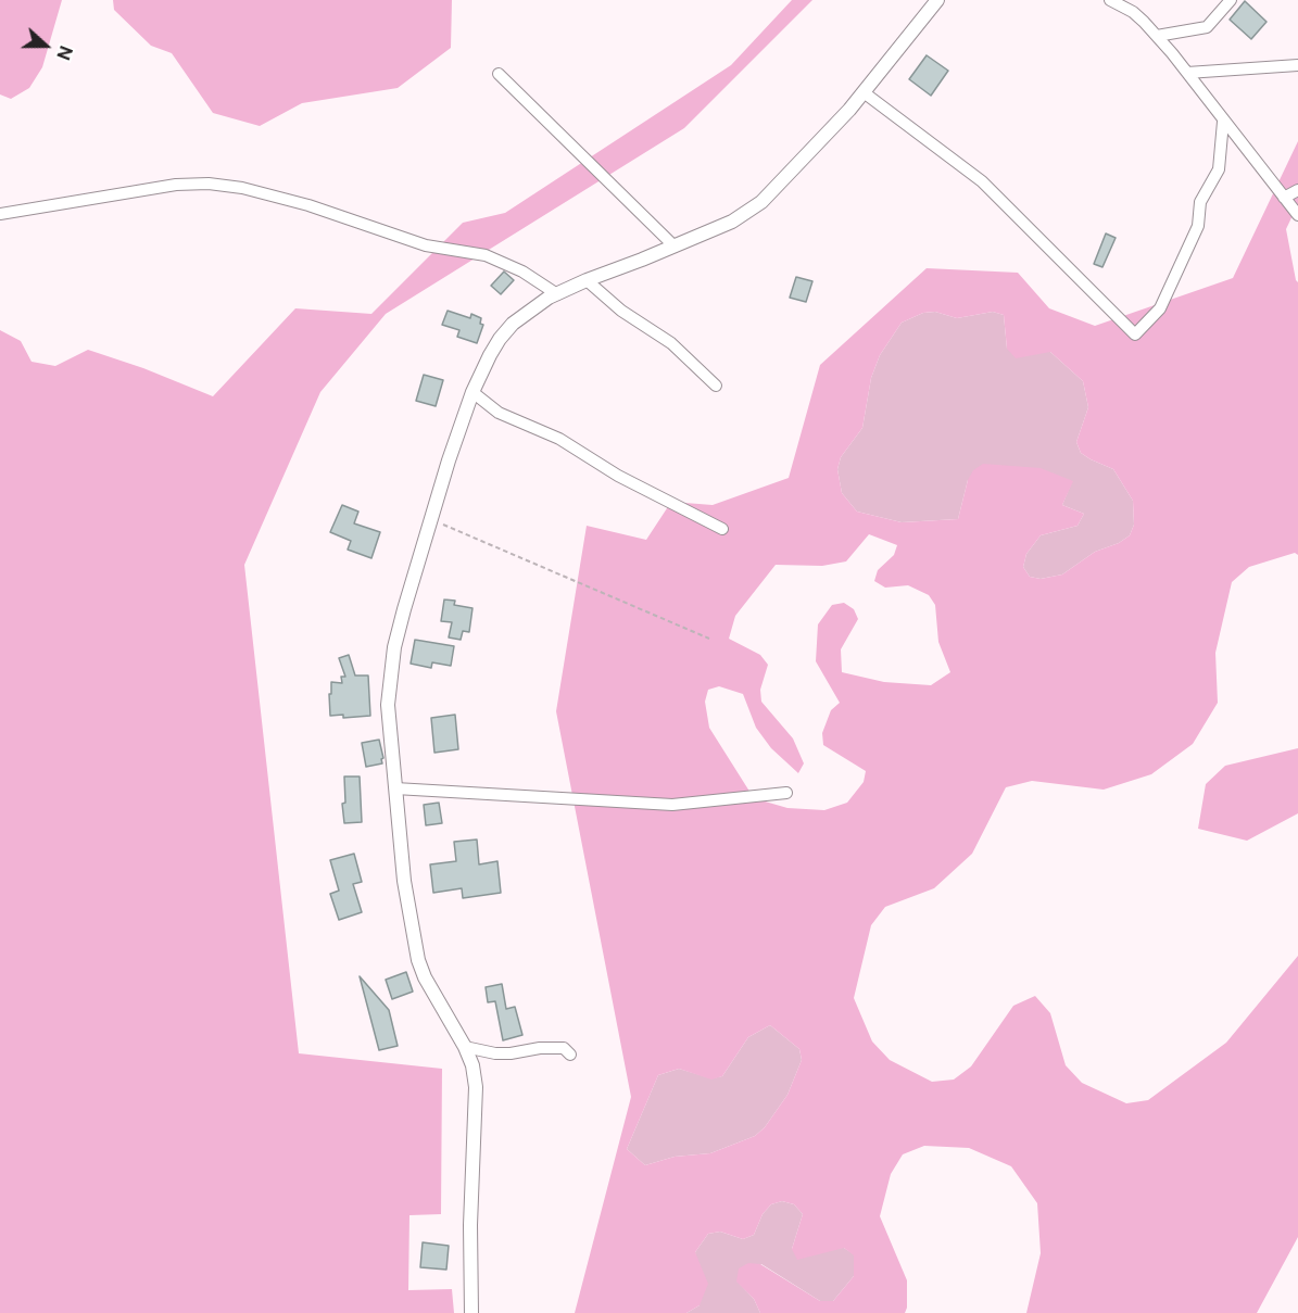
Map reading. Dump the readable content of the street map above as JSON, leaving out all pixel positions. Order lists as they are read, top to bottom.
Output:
{
  "north": "right"
}
